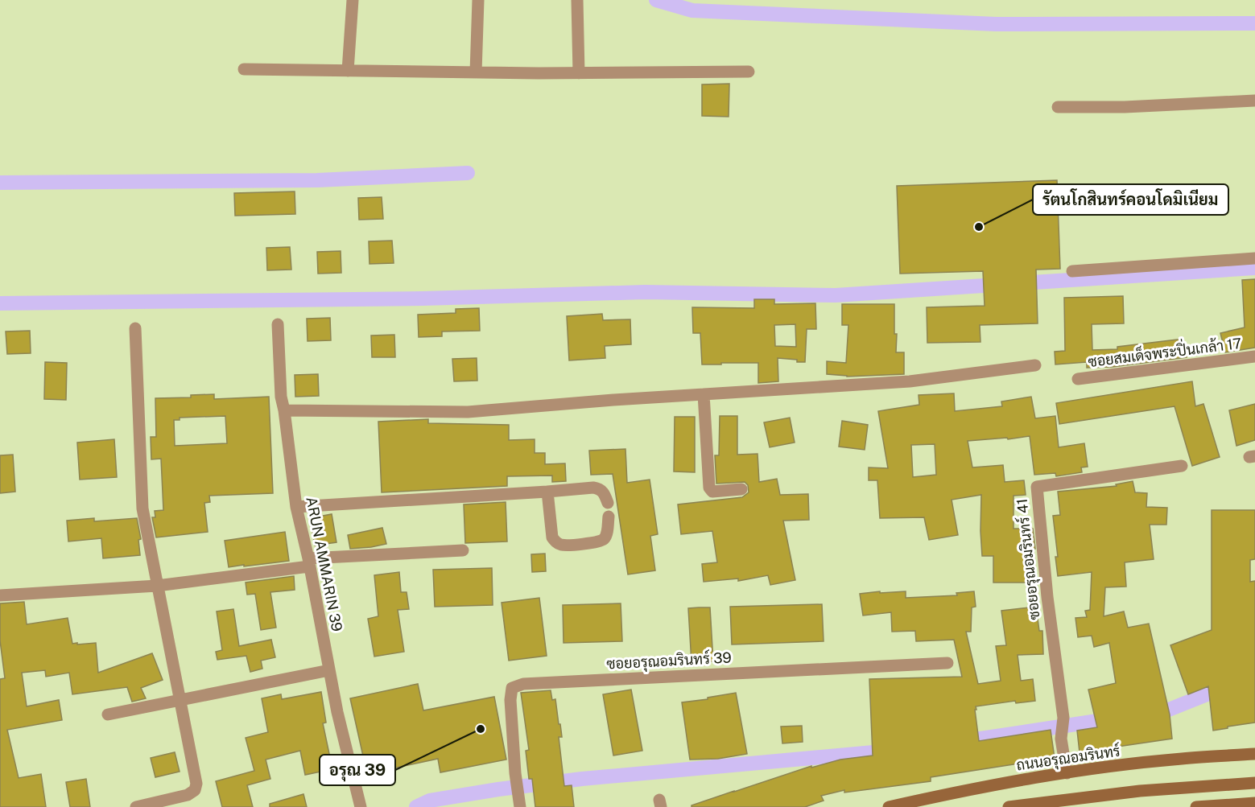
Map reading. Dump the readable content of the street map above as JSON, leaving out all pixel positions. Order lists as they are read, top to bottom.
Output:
{
  "streets": {
    "main road": ["ถนนอรุณอมรินทร์"],
    "street": [
      "ซอยสมเด็จพระปิ่นเกล้า 17",
      "ซอยอรุณอมรินทร์ 41",
      "ARUN AMMARIN 39",
      "ซอยอรุณอมรินทร์ 39"
    ]
  },
  "crossings": [
    ["ซอยอรุณอมรินทร์ 41", "ถนนอรุณอมรินทร์"]
  ],
  "places": ["รัตนโกสินทร์คอนโดมิเนียม", "อรุณ 39"]
}
